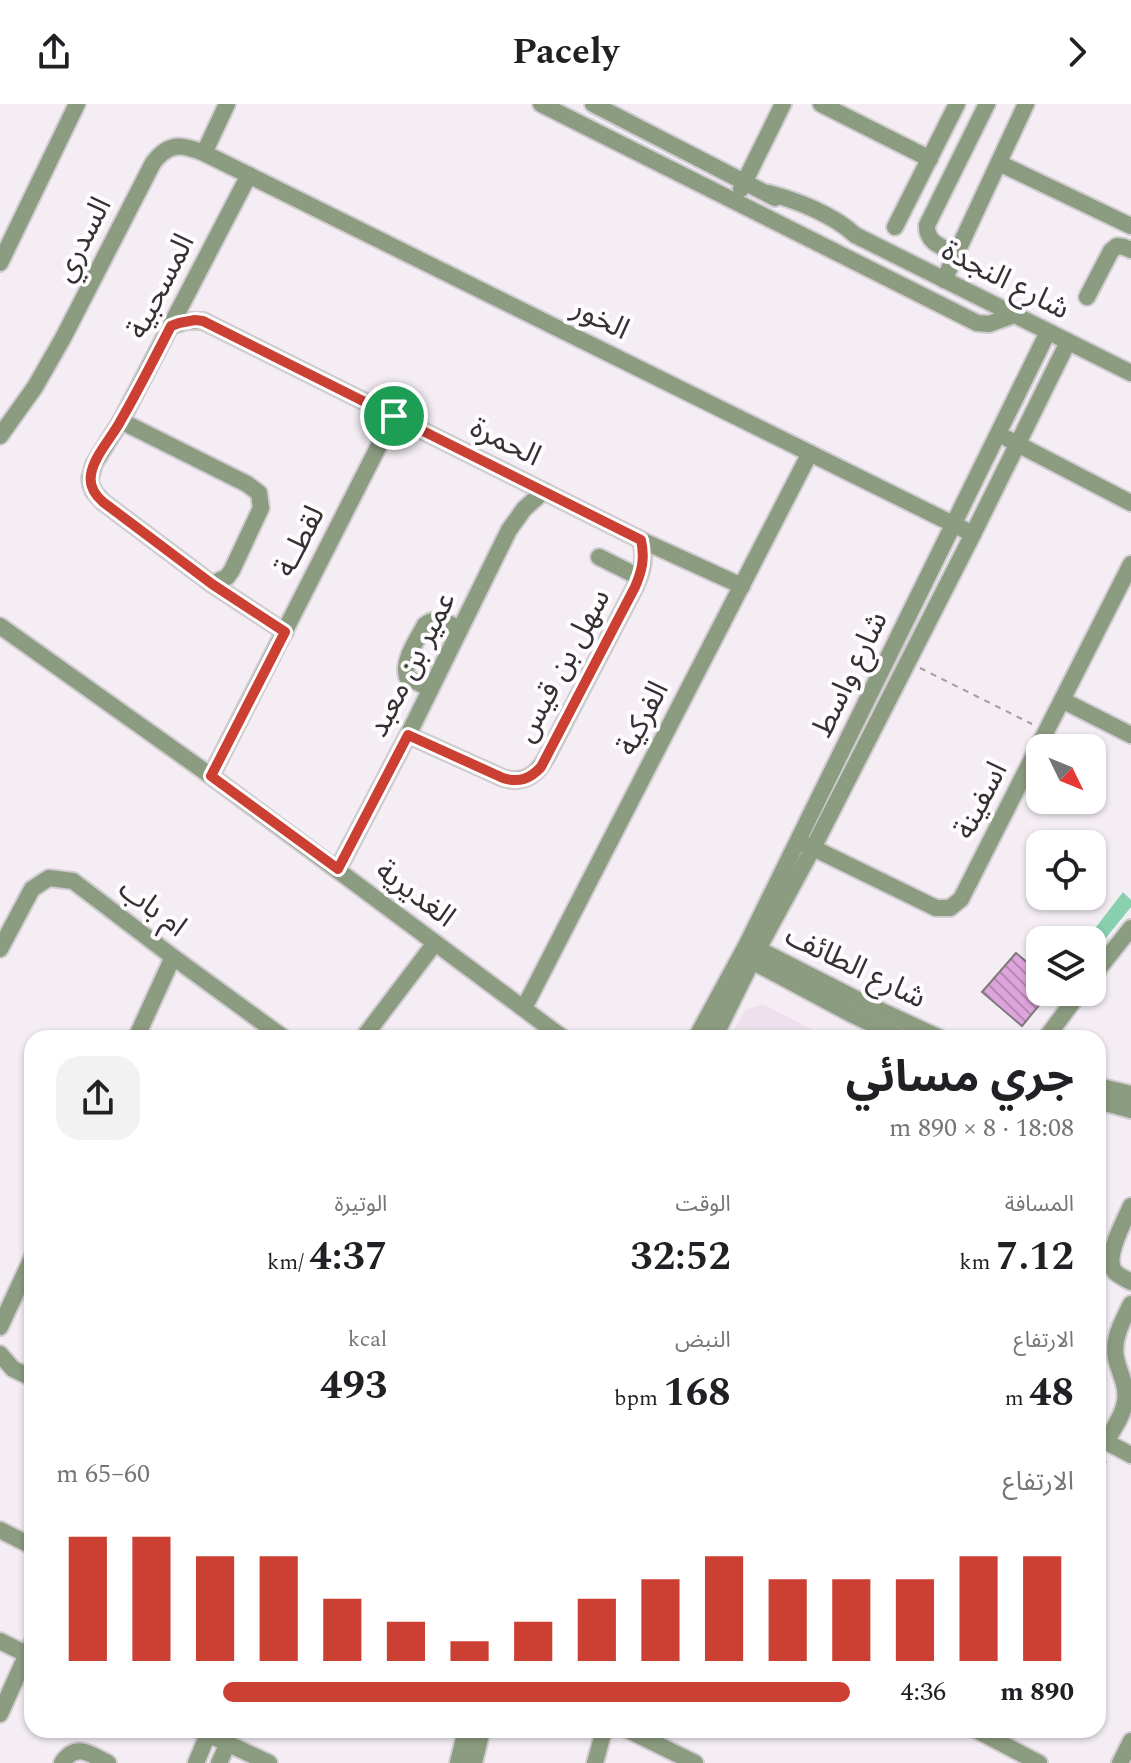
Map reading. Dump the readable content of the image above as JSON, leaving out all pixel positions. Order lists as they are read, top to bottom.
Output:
{
  "streets": {
    "street": [
      "السدري",
      "شارع النجدة",
      "المسحبية",
      "الخور",
      "الحمرة",
      "لقطــة",
      "عمير بن معبد",
      "سهل بن قيس",
      "شارع واسط",
      "الفركية",
      "اسفينة",
      "الغديرية",
      "ام باب",
      "شارع الطائف"
    ]
  },
  "crossings": [
    ["السدري", "الخور"],
    ["شارع النجدة", "شارع واسط"],
    ["المسحبية", "الخور"],
    ["المسحبية", "لقطــة"],
    ["الخور", "شارع واسط"],
    ["الخور", "الفركية"],
    ["الحمرة", "لقطــة"],
    ["الحمرة", "عمير بن معبد"],
    ["الحمرة", "سهل بن قيس"],
    ["الحمرة", "الفركية"],
    ["لقطــة", "الغديرية"],
    ["عمير بن معبد", "سهل بن قيس"],
    ["عمير بن معبد", "الغديرية"],
    ["شارع واسط", "اسفينة"],
    ["شارع واسط", "شارع الطائف"],
    ["الفركية", "الغديرية"]
  ],
  "north": "bottom right",
  "page": {
    "header": "Pacely",
    "heading": ["جري مسائي", "18:08 · 8 × 890 m"],
    "stats": [
      ["المسافة", "7.12 km"],
      ["الوقت", "32:52"],
      ["الوتيرة", "4:37 /km"],
      ["الارتفاع", "48 m"],
      ["النبض", "168 bpm"],
      ["kcal", "493"]
    ],
    "chart": ["الارتفاع", "60–65 m"],
    "list": [
      {
        "name": "890 m",
        "note": "4:36"
      }
    ]
  }
}
